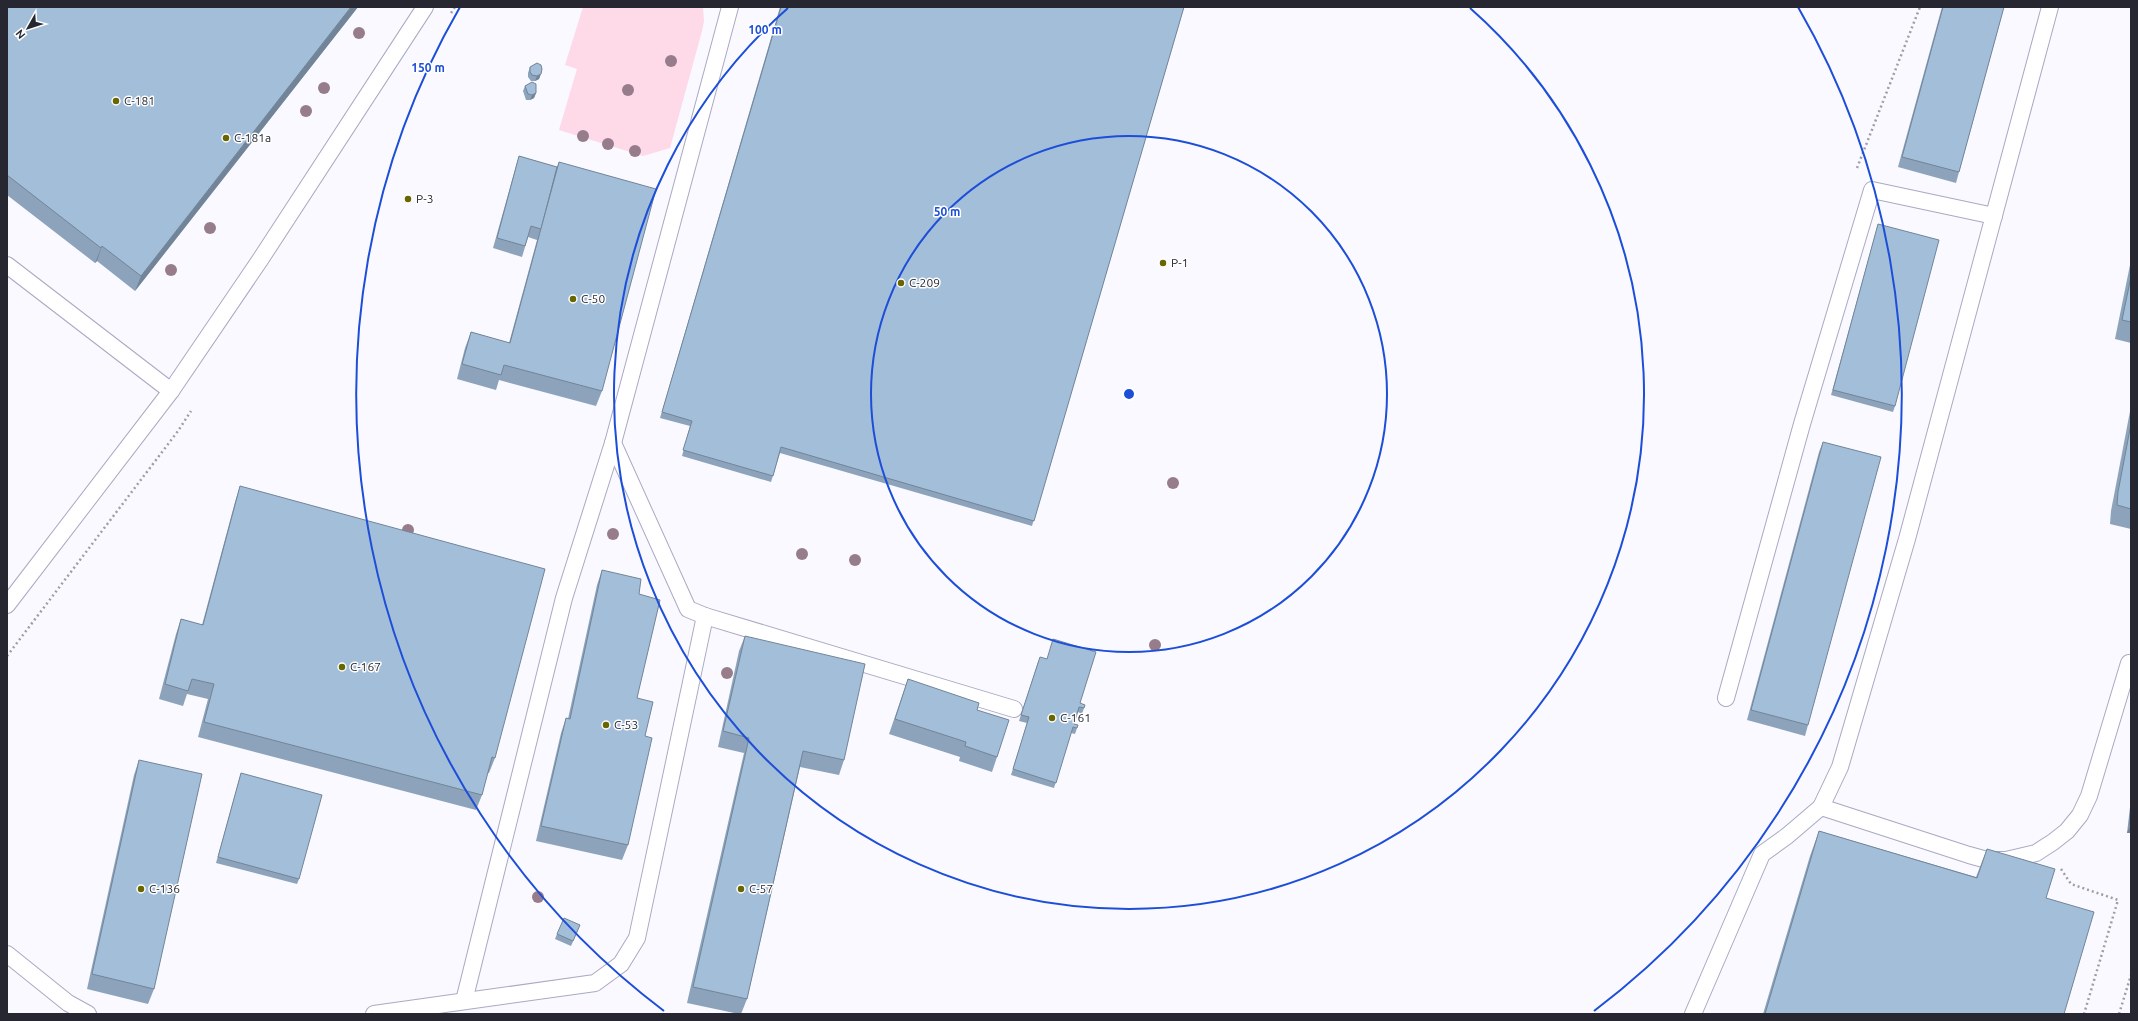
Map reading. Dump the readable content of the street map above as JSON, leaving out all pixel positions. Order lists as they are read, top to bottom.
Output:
{
  "places": [
    "C-181",
    "C-181a",
    "P-3",
    "P-1",
    "C-209",
    "C-50",
    "C-167",
    "C-161",
    "C-53",
    "C-136",
    "C-57"
  ],
  "north": "bottom left",
  "rings": ["100 m", "150 m", "50 m"]
}
